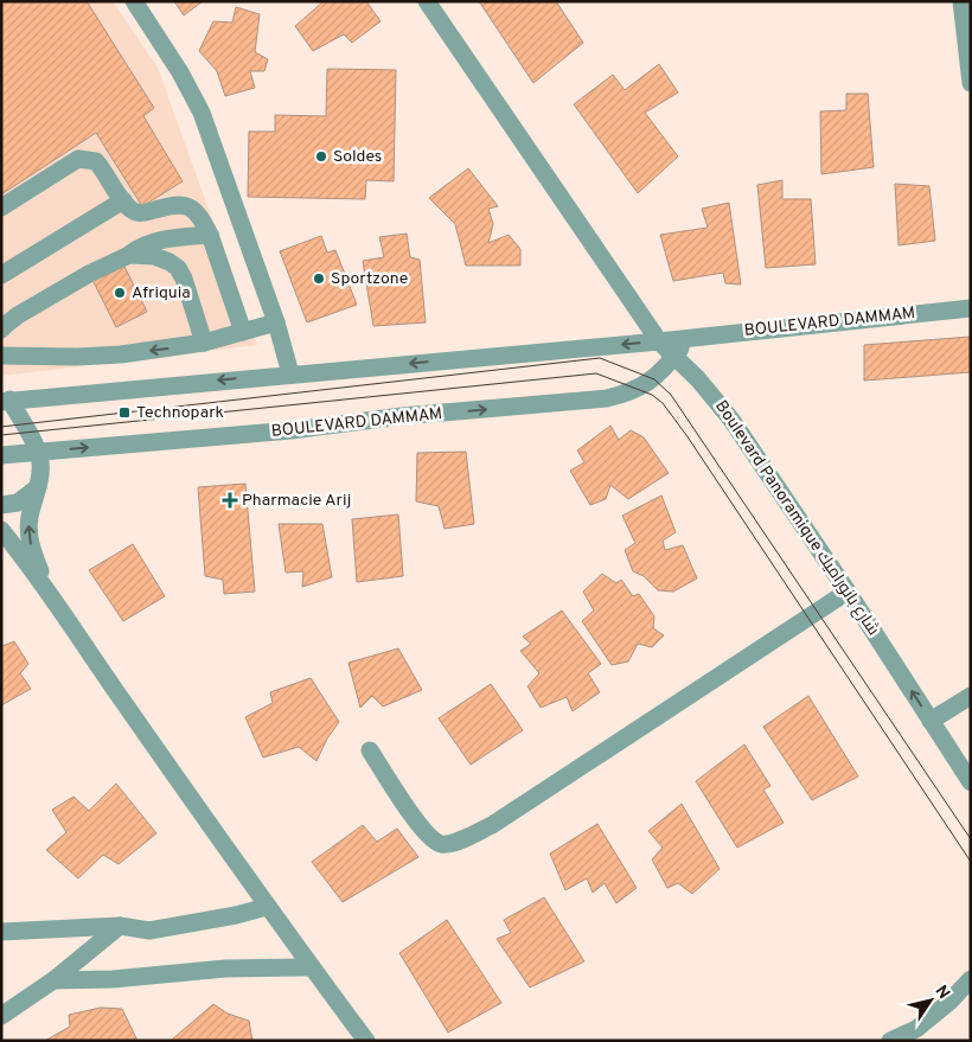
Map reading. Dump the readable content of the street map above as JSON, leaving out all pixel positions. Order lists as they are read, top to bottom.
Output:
{
  "streets": {
    "street": ["BOULEVARD DAMMAM", "Boulevard Panoramique شارع بانوراميك"]
  },
  "crossings": [
    ["BOULEVARD DAMMAM", "Boulevard Panoramique شارع بانوراميك"]
  ],
  "places": {
    "other": ["Soldes", "Sportzone", "Afriquia"],
    "transit": ["Technopark"],
    "health": ["Pharmacie Arij"]
  },
  "north": "top right"
}
